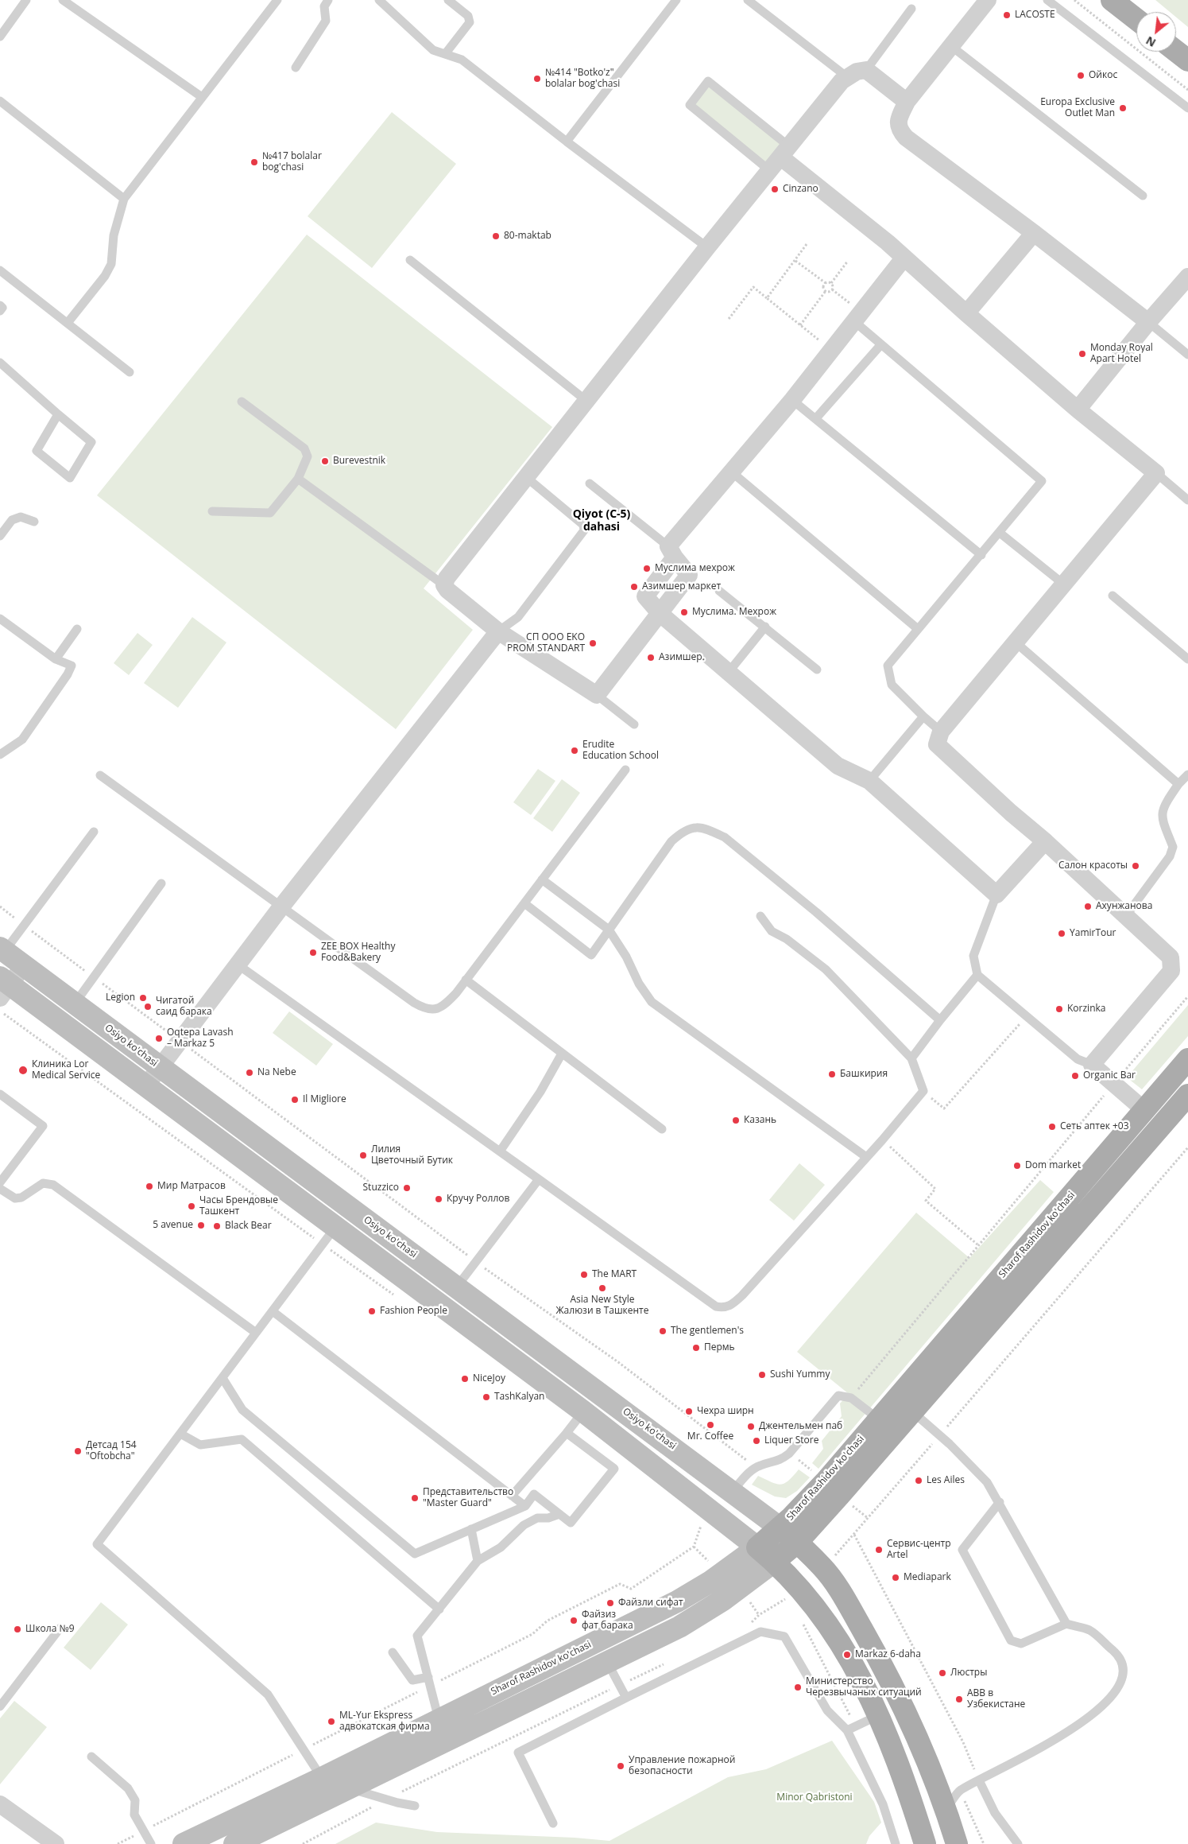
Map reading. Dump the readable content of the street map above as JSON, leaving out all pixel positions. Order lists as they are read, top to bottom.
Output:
{
  "streets": {
    "main road": ["Osiyo ko'chasi", "Sharof Rashidov ko'chasi"]
  },
  "crossings": [
    ["Osiyo ko'chasi", "Sharof Rashidov ko'chasi"]
  ],
  "districts": ["Qiyot (C-5) dahasi"],
  "parks": ["Minor Qabristoni"],
  "places": [
    "LACOSTE",
    "Ойкос",
    "№414 \"Botko'z\" bolalar bog'chasi",
    "Europa Exclusive Outlet Man",
    "№417 bolalar bog'chasi",
    "Cinzano",
    "80-maktab",
    "Monday Royal Apart Hotel",
    "Burevestnik",
    "Муслима мехрож",
    "Азимшер маркет",
    "Муслима. Мехрож",
    "СП ООО EKO PROM STANDART",
    "Азимшер.",
    "Erudite Education School",
    "Салон красоты",
    "Ахунжанова",
    "YamirTour",
    "ZEE BOX Healthy Food&Bakery",
    "Legion",
    "Чигатой саид барака",
    "Korzinka",
    "Oqtepa Lavash – Markaz 5",
    "Клиника Lor Medical Service",
    "Na Nebe",
    "Башкирия",
    "Organic Bar",
    "Il Migliore",
    "Казань",
    "Сеть аптек +03",
    "Лилия Цветочный Бутик",
    "Dom market",
    "Мир Матрасов",
    "Stuzzico",
    "Кручу Роллов",
    "Часы Брендовые Ташкент",
    "5 avenue",
    "Black Bear",
    "The MART",
    "Asia New Style Жалюзи в Ташкенте",
    "Fashion People",
    "The gentlemen's",
    "Пермь",
    "Sushi Yummy",
    "NiceJoy",
    "TashKalyan",
    "Чехра ширн",
    "Mr. Coffee",
    "Джентельмен паб",
    "Liquer Store",
    "Детсад 154 \"Oftobcha\"",
    "Les Ailes",
    "Представительство \"Master Guard\"",
    "Сервис-центр Artel",
    "Mediapark",
    "Файзли сифат",
    "Файзиз фат барака",
    "Школа №9",
    "Markaz 6-daha",
    "Люстры",
    "Министерство Черезвычаных ситуаций",
    "ABB в Узбекистане",
    "ML-Yur Ekspress адвокатская фирма",
    "Управление пожарной безопасности"
  ],
  "north": "bottom left"
}
